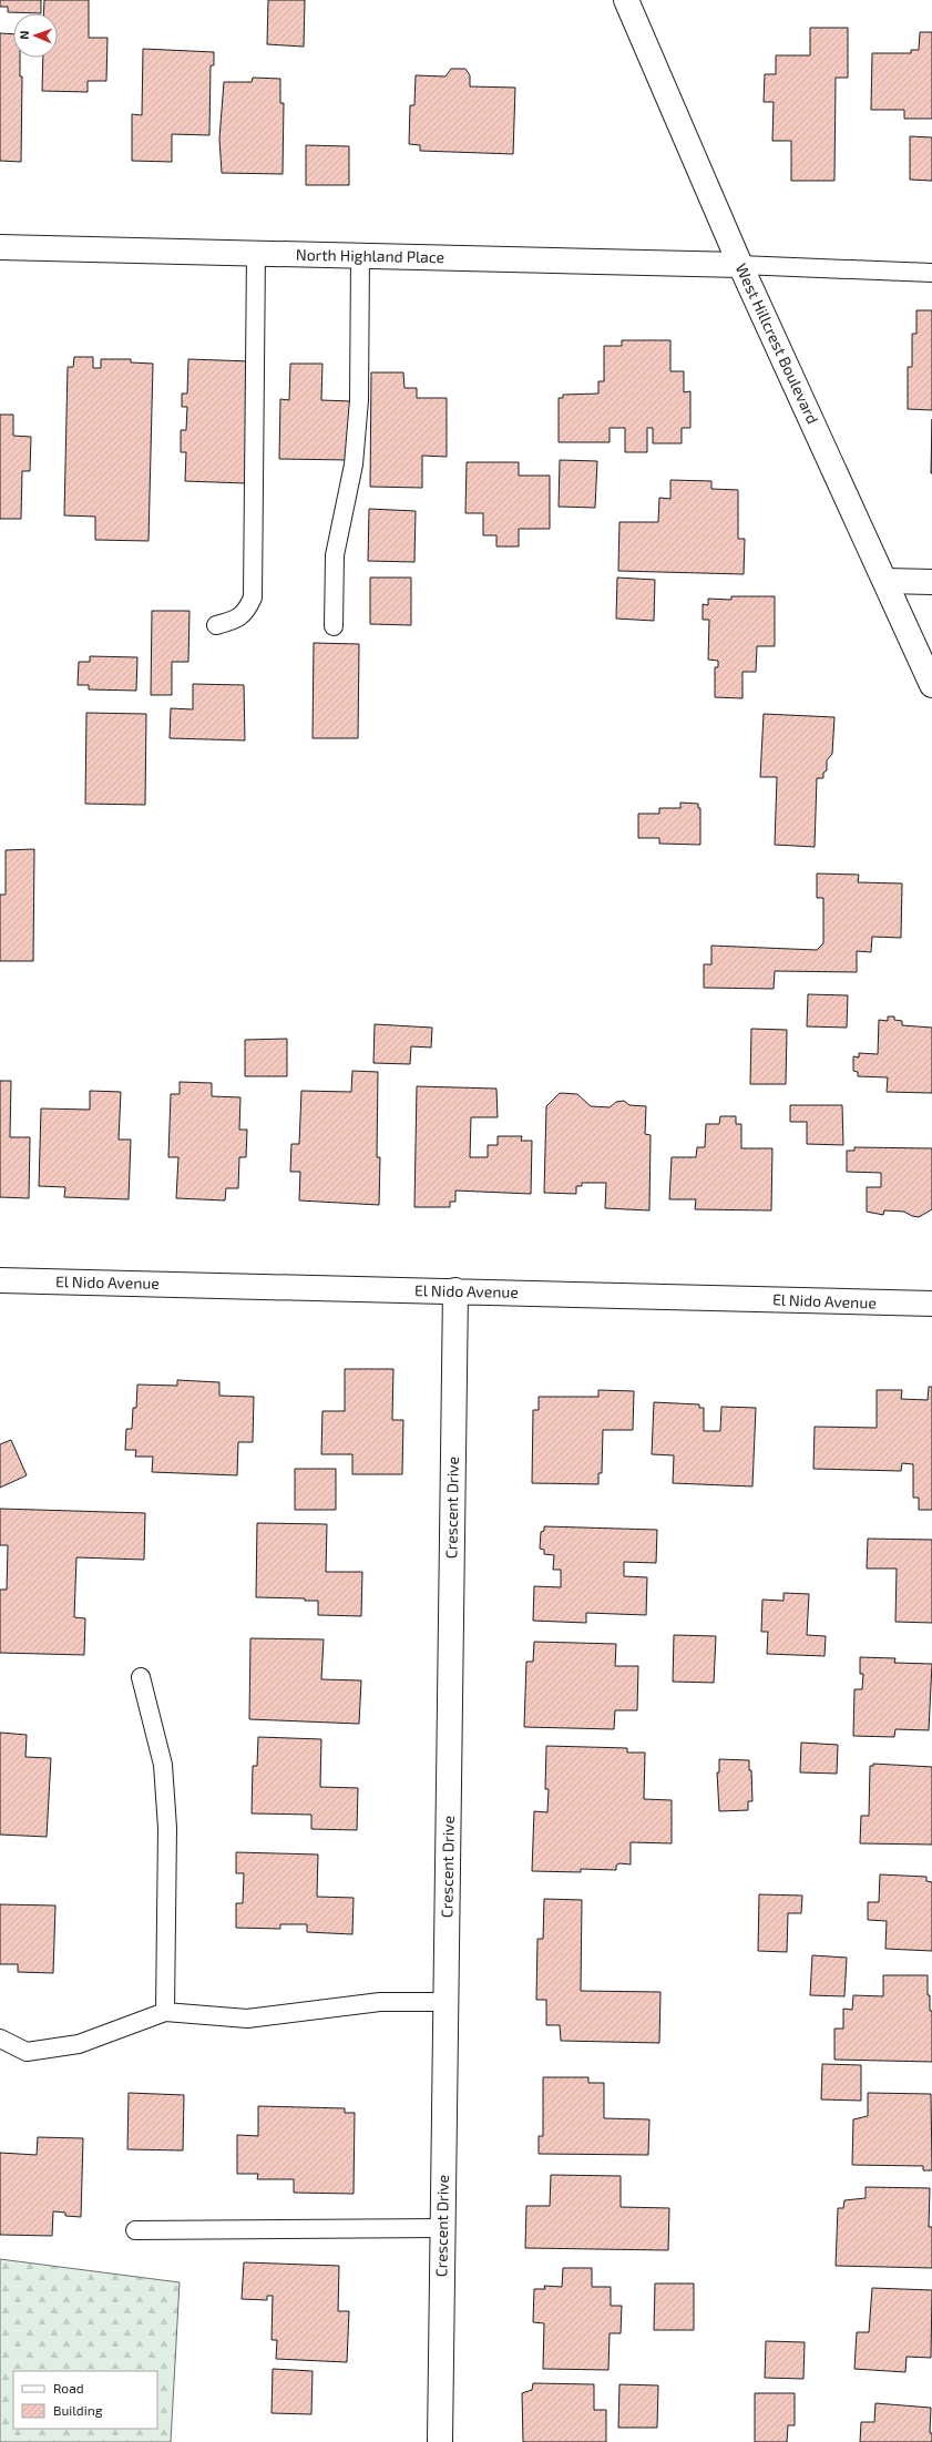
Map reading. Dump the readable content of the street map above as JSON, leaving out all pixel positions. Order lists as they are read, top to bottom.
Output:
{
  "streets": {
    "street": [
      "North Highland Place",
      "West Hillcrest Boulevard",
      "El Nido Avenue",
      "Crescent Drive"
    ]
  },
  "crossings": [
    ["North Highland Place", "West Hillcrest Boulevard"],
    ["El Nido Avenue", "Crescent Drive"]
  ],
  "legend": ["Road", "Building"],
  "north": "left"
}
